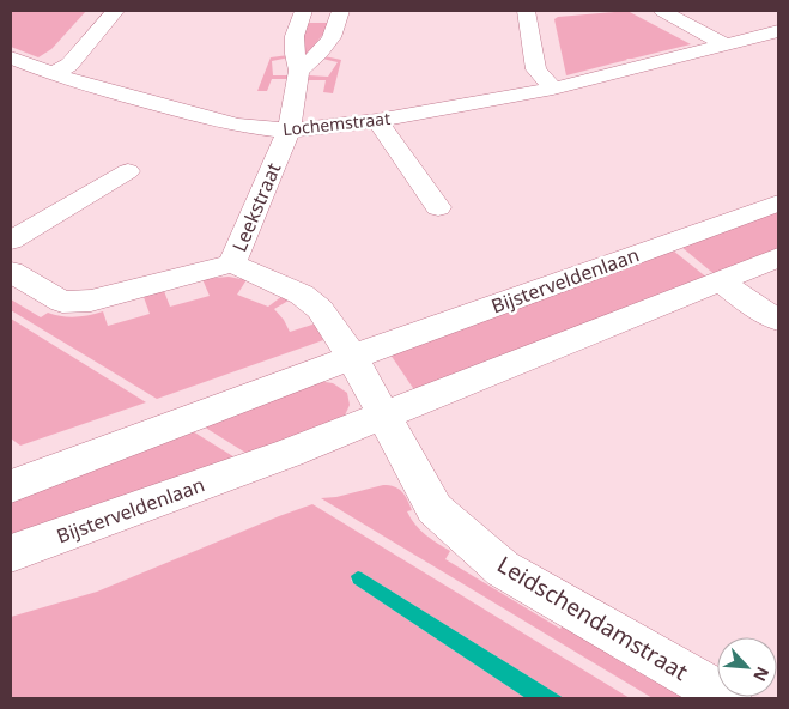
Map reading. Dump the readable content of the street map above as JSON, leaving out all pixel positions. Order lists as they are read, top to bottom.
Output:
{
  "streets": {
    "street": [
      "Lochemstraat",
      "Leekstraat",
      "Bijsterveldenlaan",
      "Leidschendamstraat"
    ]
  },
  "crossings": [
    ["Lochemstraat", "Leekstraat"],
    ["Leekstraat", "Bijsterveldenlaan"],
    ["Bijsterveldenlaan", "Leidschendamstraat"]
  ],
  "north": "bottom right"
}
